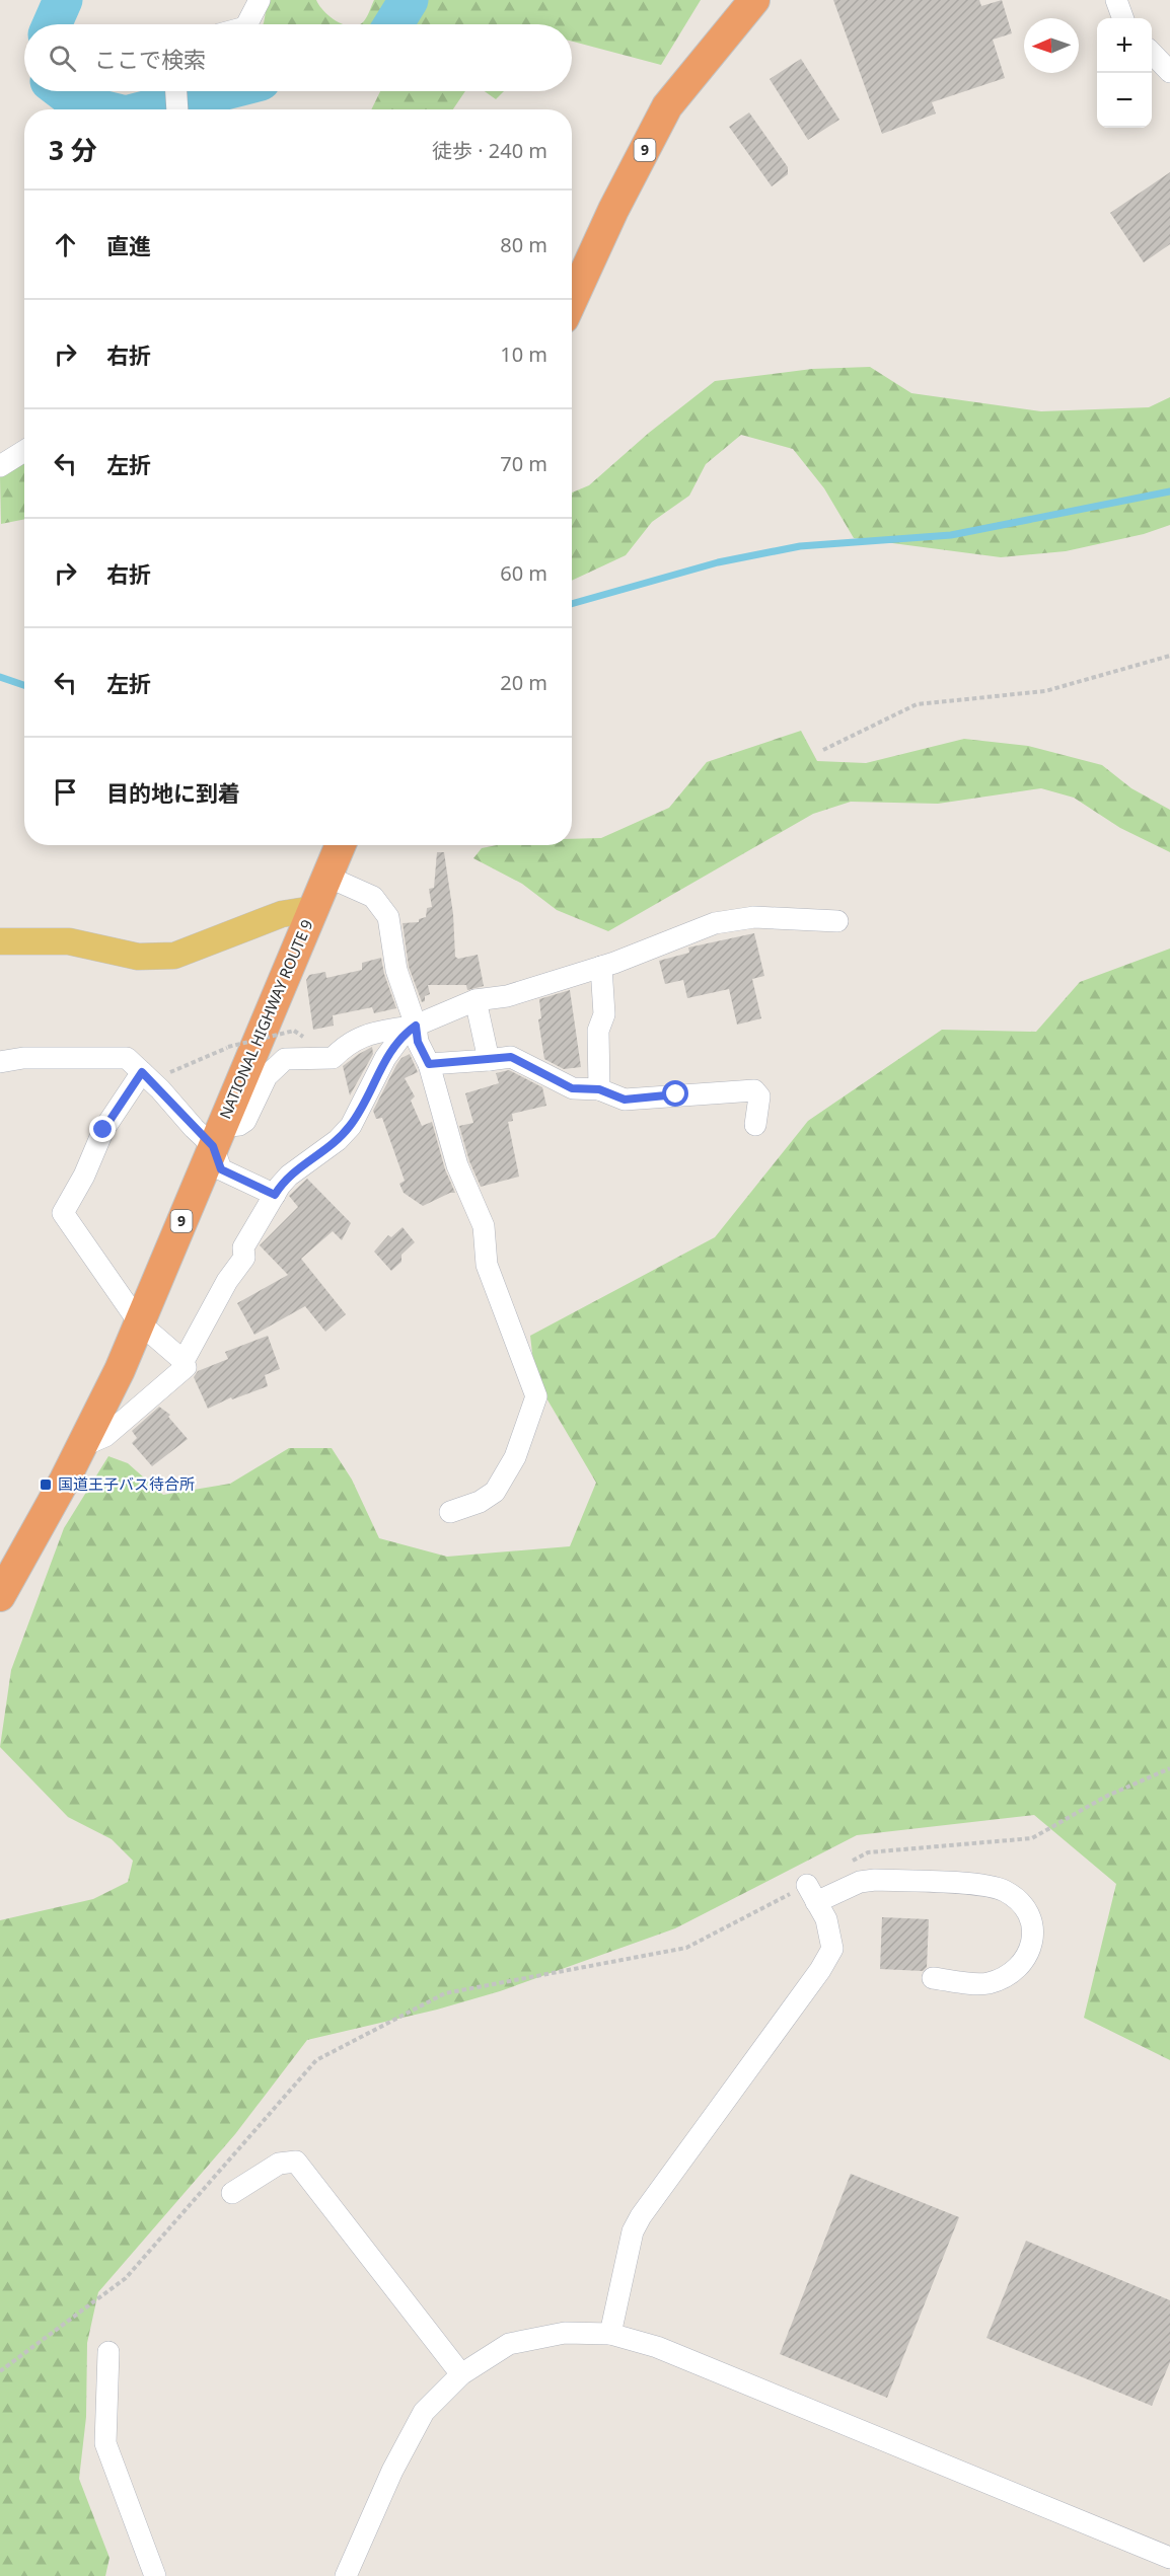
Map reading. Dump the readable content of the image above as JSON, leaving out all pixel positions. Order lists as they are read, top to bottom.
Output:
{
  "streets": {
    "highway": ["9", "NATIONAL HIGHWAY ROUTE 9"]
  },
  "places": {
    "transit": ["国道王子バス待合所"]
  },
  "north": "left",
  "page": {
    "map_buttons": ["+", "−"],
    "search": "ここで検索",
    "heading": ["3 分", "徒歩 · 240 m"],
    "list": [
      ["直進", "80 m"],
      ["右折", "10 m"],
      ["左折", "70 m"],
      ["右折", "60 m"],
      ["左折", "20 m"],
      "目的地に到着"
    ]
  }
}
